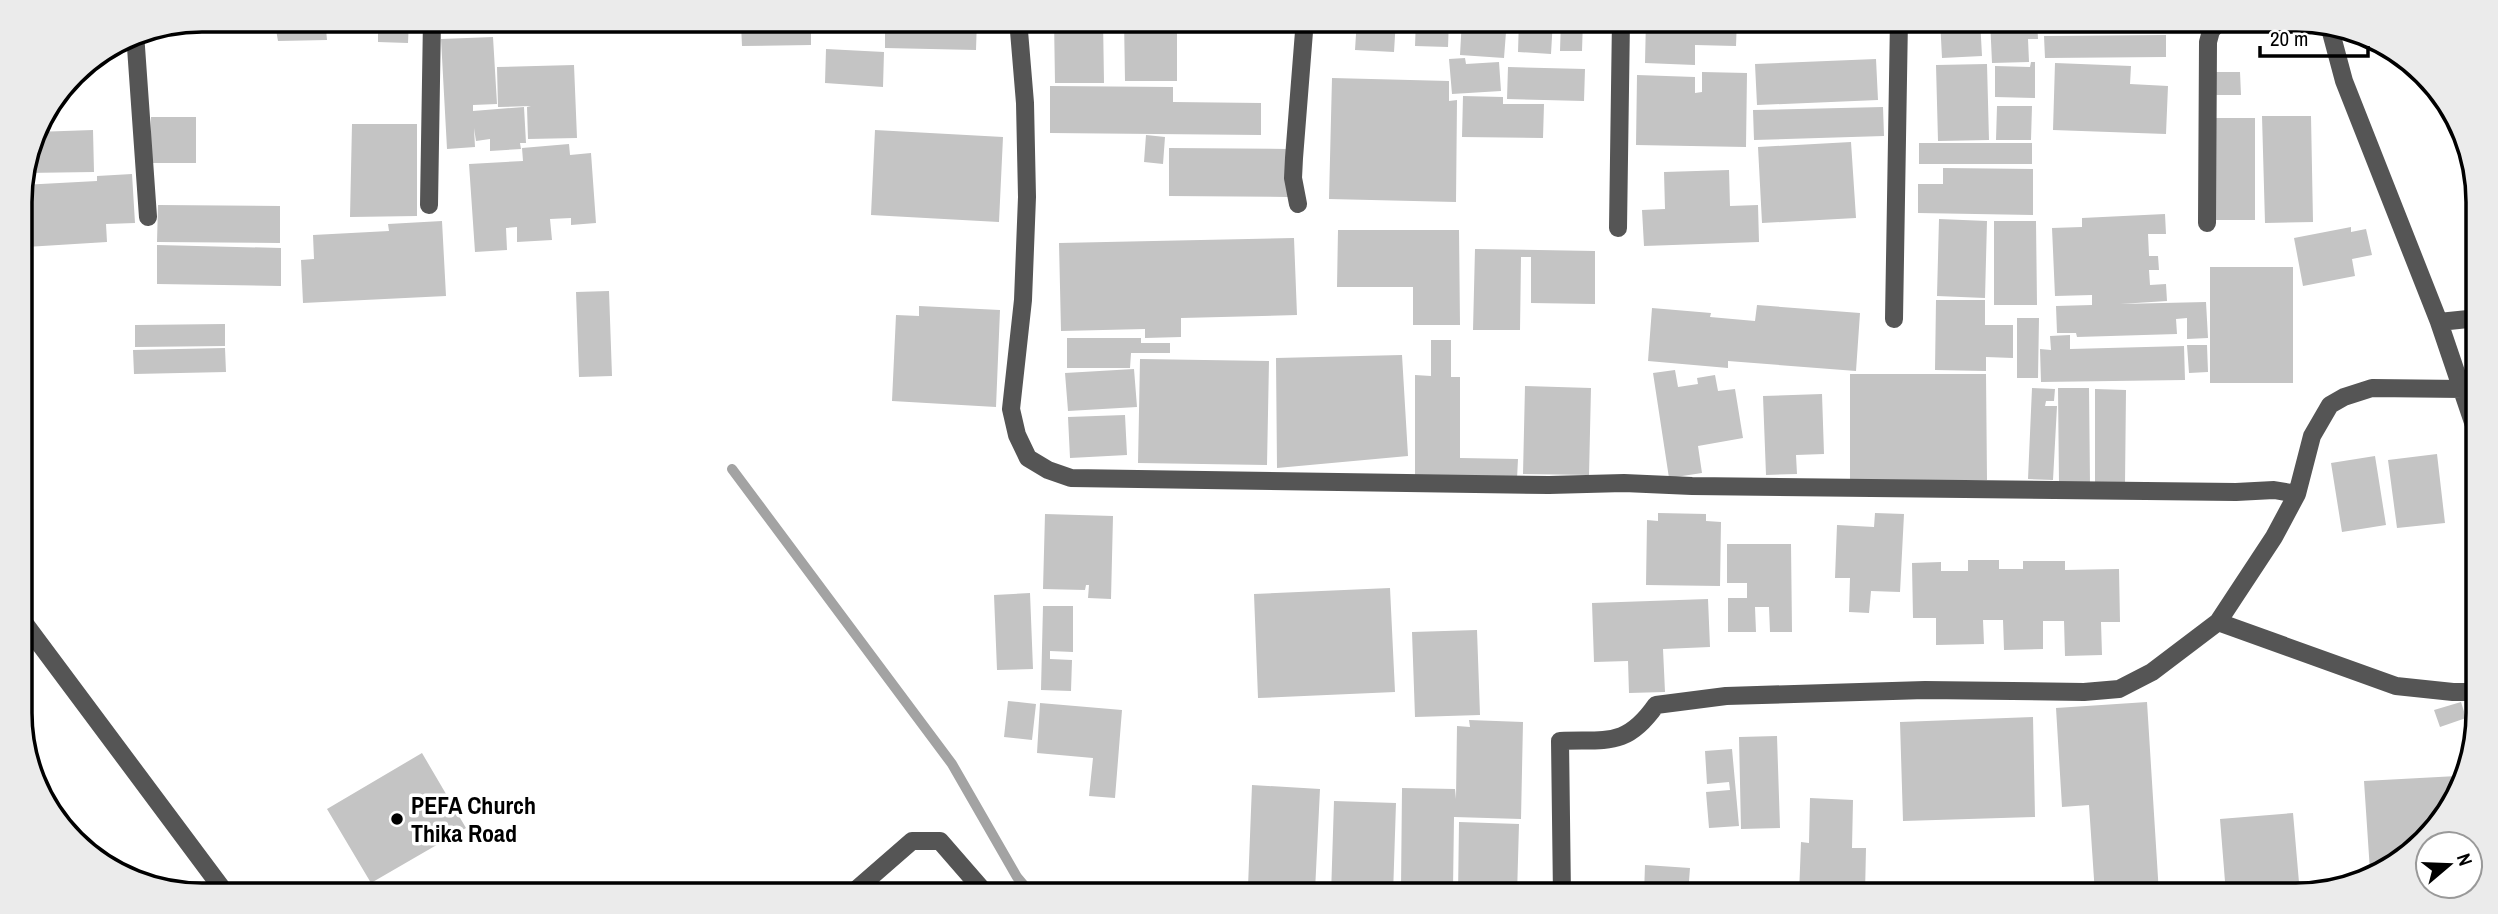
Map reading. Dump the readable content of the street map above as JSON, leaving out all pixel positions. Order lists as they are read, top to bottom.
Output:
{
  "places": ["PEFA Church Thika Road"],
  "scale_bar": "20 m",
  "north": "right"
}
